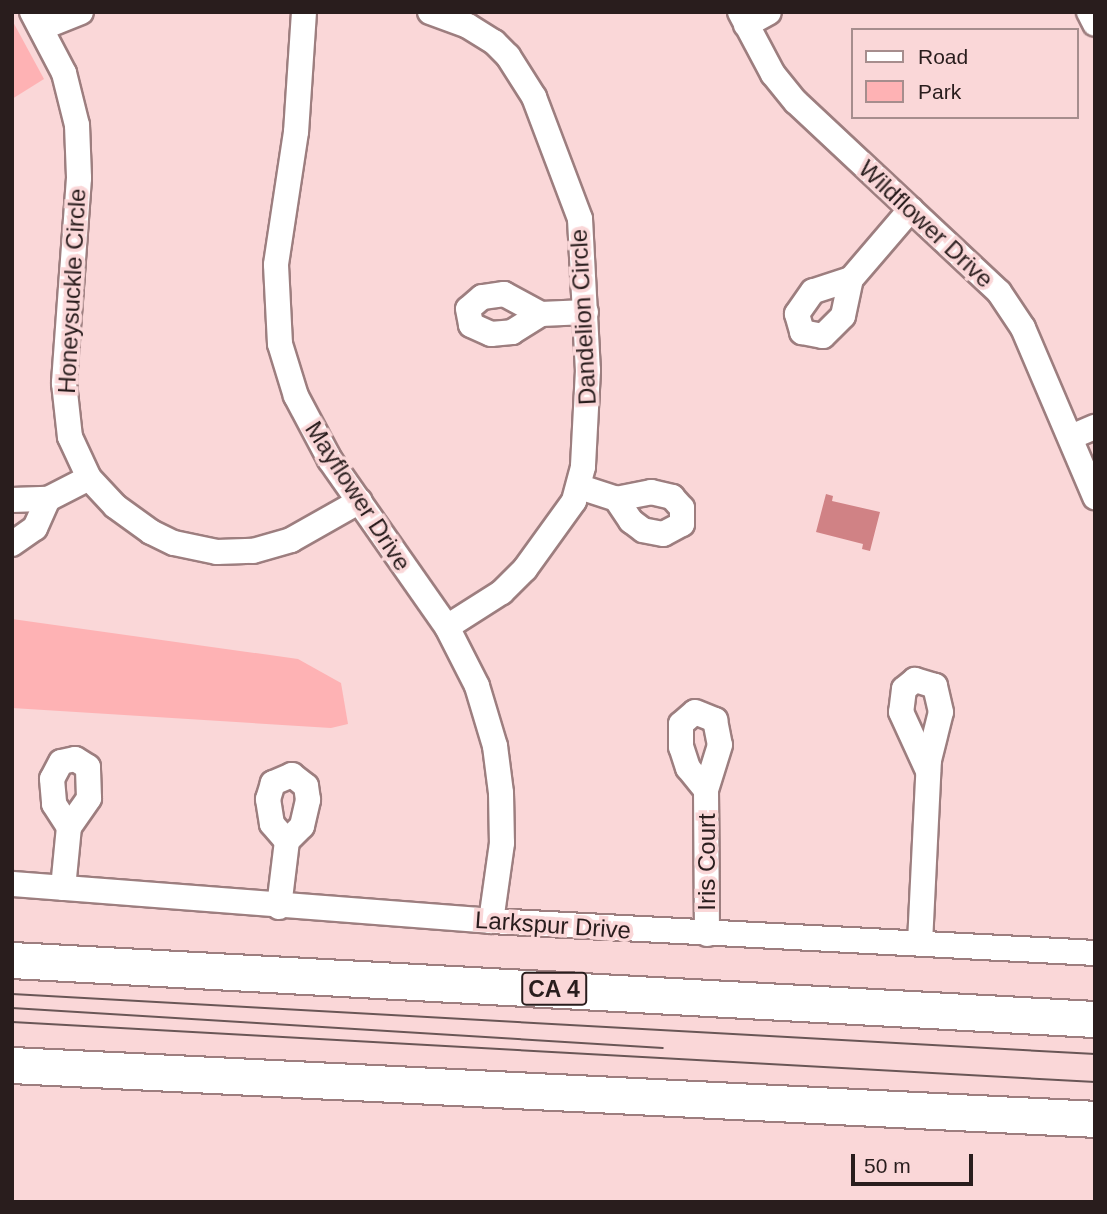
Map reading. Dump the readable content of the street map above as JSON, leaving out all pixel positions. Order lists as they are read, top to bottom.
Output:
{
  "streets": {
    "highway": ["CA 4"],
    "street": [
      "Wildflower Drive",
      "Honeysuckle Circle",
      "Dandelion Circle",
      "Mayflower Drive",
      "Iris Court",
      "Larkspur Drive"
    ]
  },
  "crossings": [
    ["Honeysuckle Circle", "Mayflower Drive"],
    ["Dandelion Circle", "Mayflower Drive"],
    ["Mayflower Drive", "Larkspur Drive"],
    ["Iris Court", "Larkspur Drive"]
  ],
  "legend": ["Road", "Park"],
  "scale_bar": "50 m"
}
